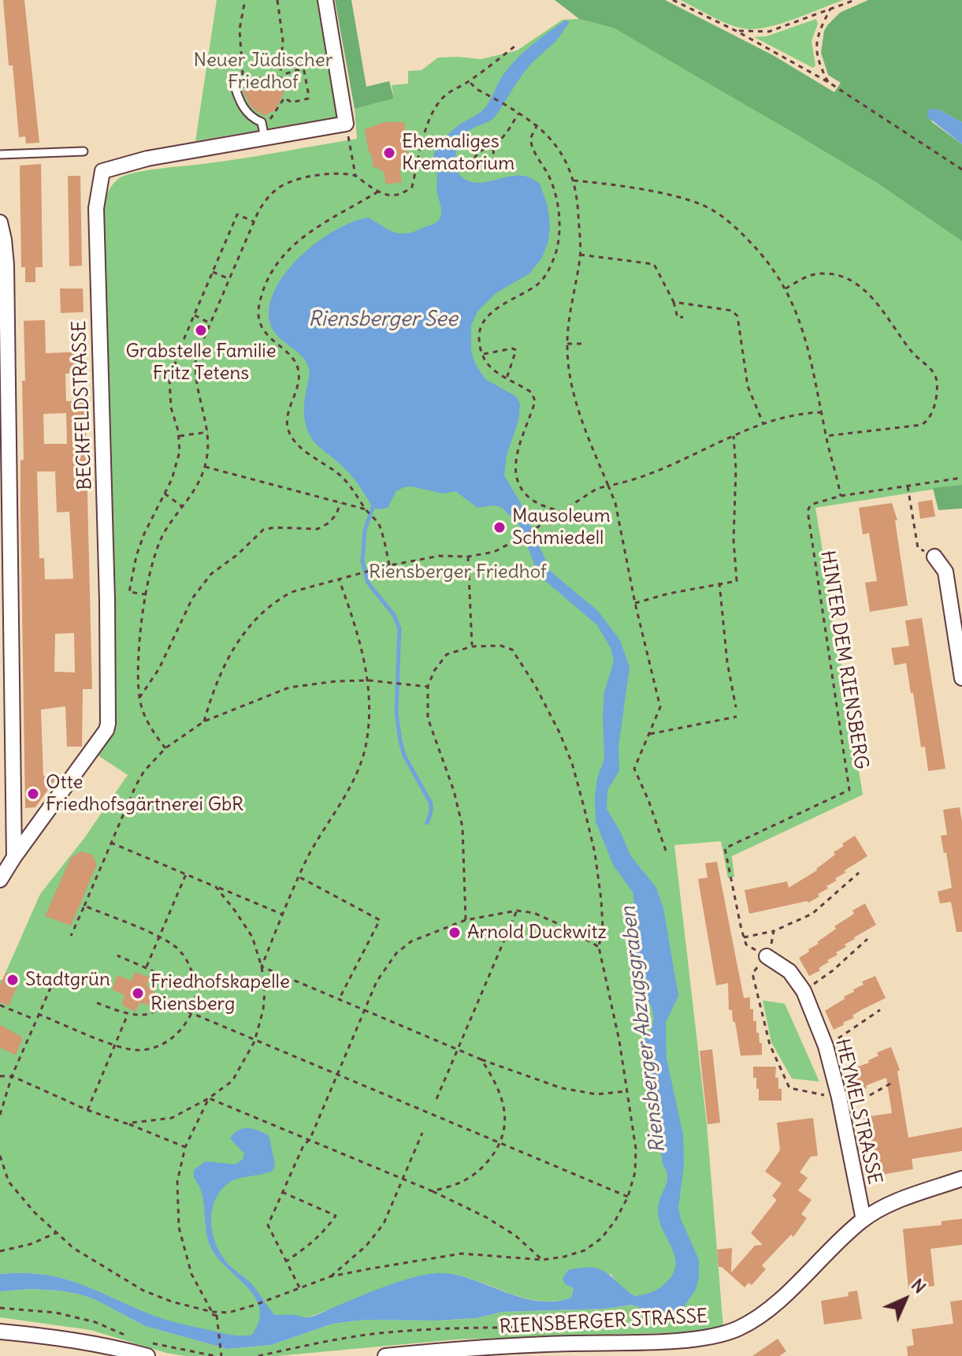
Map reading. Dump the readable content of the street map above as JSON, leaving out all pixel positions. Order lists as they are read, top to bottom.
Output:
{
  "streets": {
    "street": ["BECKFELDSTRASSE", "HEYMELSTRASSE", "RIENSBERGER STRASSE"],
    "path": ["HINTER DEM RIENSBERG"]
  },
  "crossings": [
    ["HEYMELSTRASSE", "RIENSBERGER STRASSE"]
  ],
  "water": ["Riensberger See", "Riensberger Abzugsgraben"],
  "parks": ["Neuer Jüdischer Friedhof", "Riensberger Friedhof"],
  "places": [
    "Ehemaliges Krematorium",
    "Grabstelle Familie Fritz Tetens",
    "Mausoleum Schmiedell",
    "Otte Friedhofsgärtnerei GbR",
    "Arnold Duckwitz",
    "Stadtgrün",
    "Friedhofskapelle Riensberg"
  ],
  "north": "top right"
}
